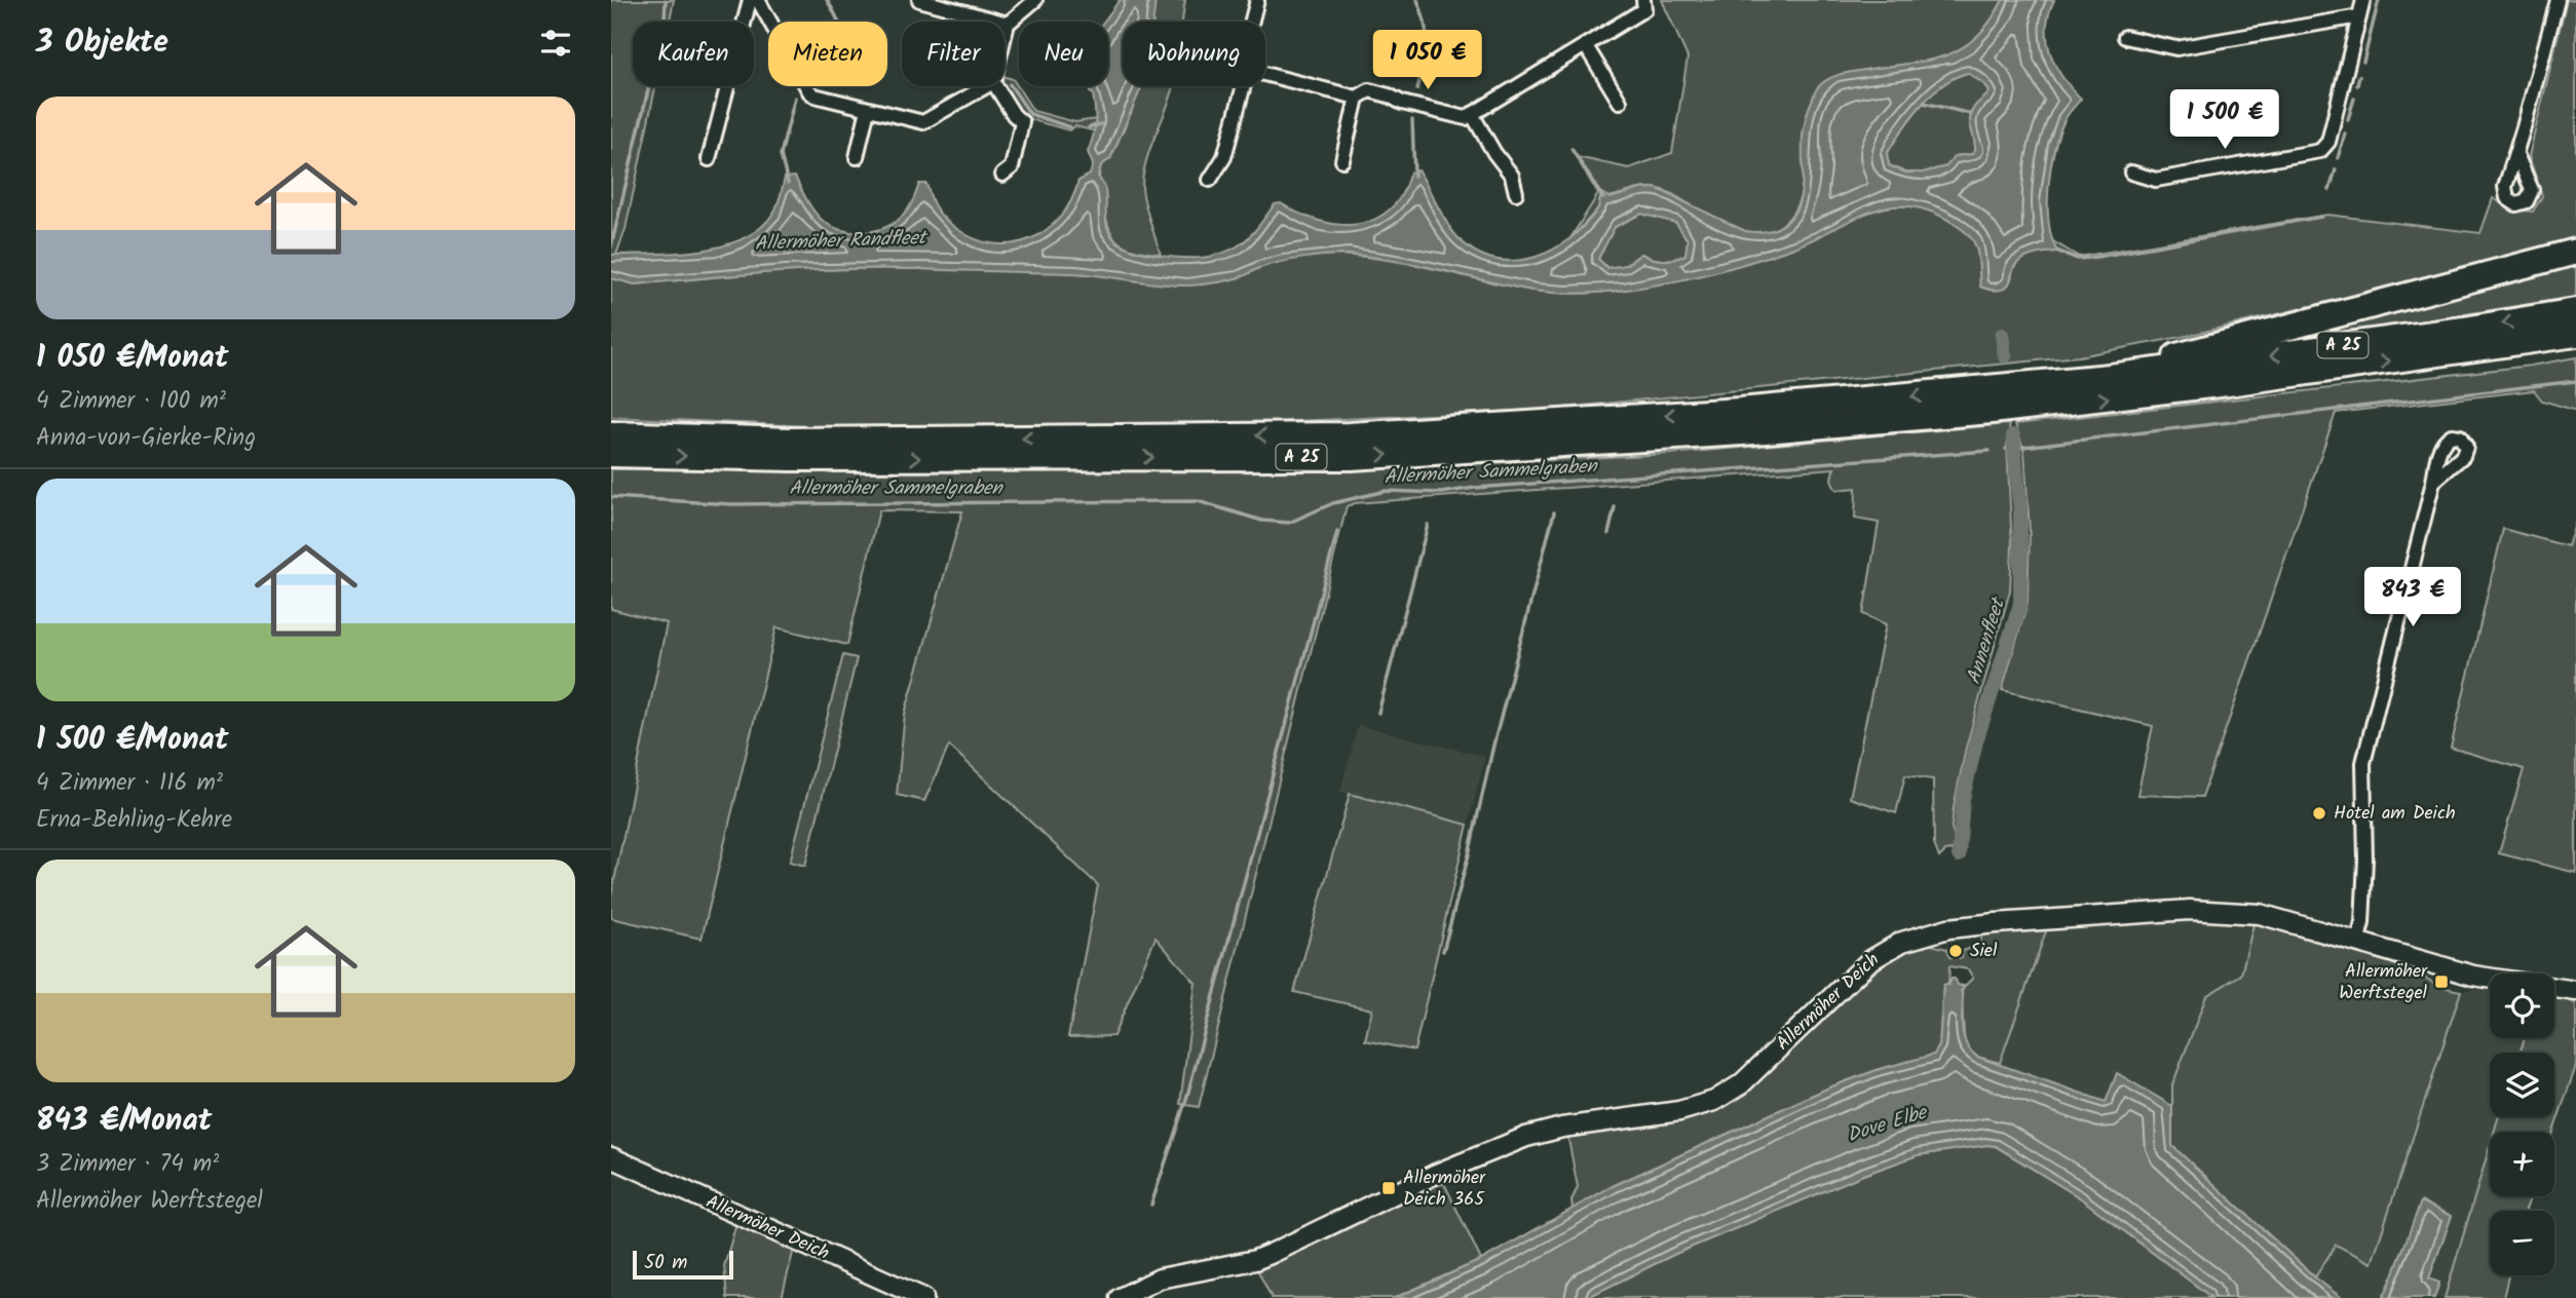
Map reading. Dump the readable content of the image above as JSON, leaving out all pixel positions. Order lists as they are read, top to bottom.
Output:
{
  "streets": {
    "highway": ["A 25"],
    "street": ["Allermöher Deich"]
  },
  "water": [
    "Allermöher Randfleet",
    "Allermöher Sammelgraben",
    "Annenfleet",
    "Dove Elbe"
  ],
  "places": {
    "other": ["Hotel am Deich", "Siel"],
    "transit": ["Allermöher Werftstegel", "Allermöher Deich 365"]
  },
  "scale_bar": "50 m",
  "page": {
    "heading": "3 Objekte",
    "chip": [
      "Kaufen",
      "Mieten",
      "Filter",
      "Neu",
      "Wohnung"
    ],
    "price": ["1 050 €", "1 500 €", "843 €"],
    "list": [
      {
        "name": "1 050 €/Monat",
        "note": "4 Zimmer · 100 m² · Anna-von-Gierke-Ring"
      },
      {
        "name": "1 500 €/Monat",
        "note": "4 Zimmer · 116 m² · Erna-Behling-Kehre"
      },
      {
        "name": "843 €/Monat",
        "note": "3 Zimmer · 74 m² · Allermöher Werftstegel"
      }
    ],
    "map_buttons": ["+", "−"],
    "scale": "50 m"
  }
}
